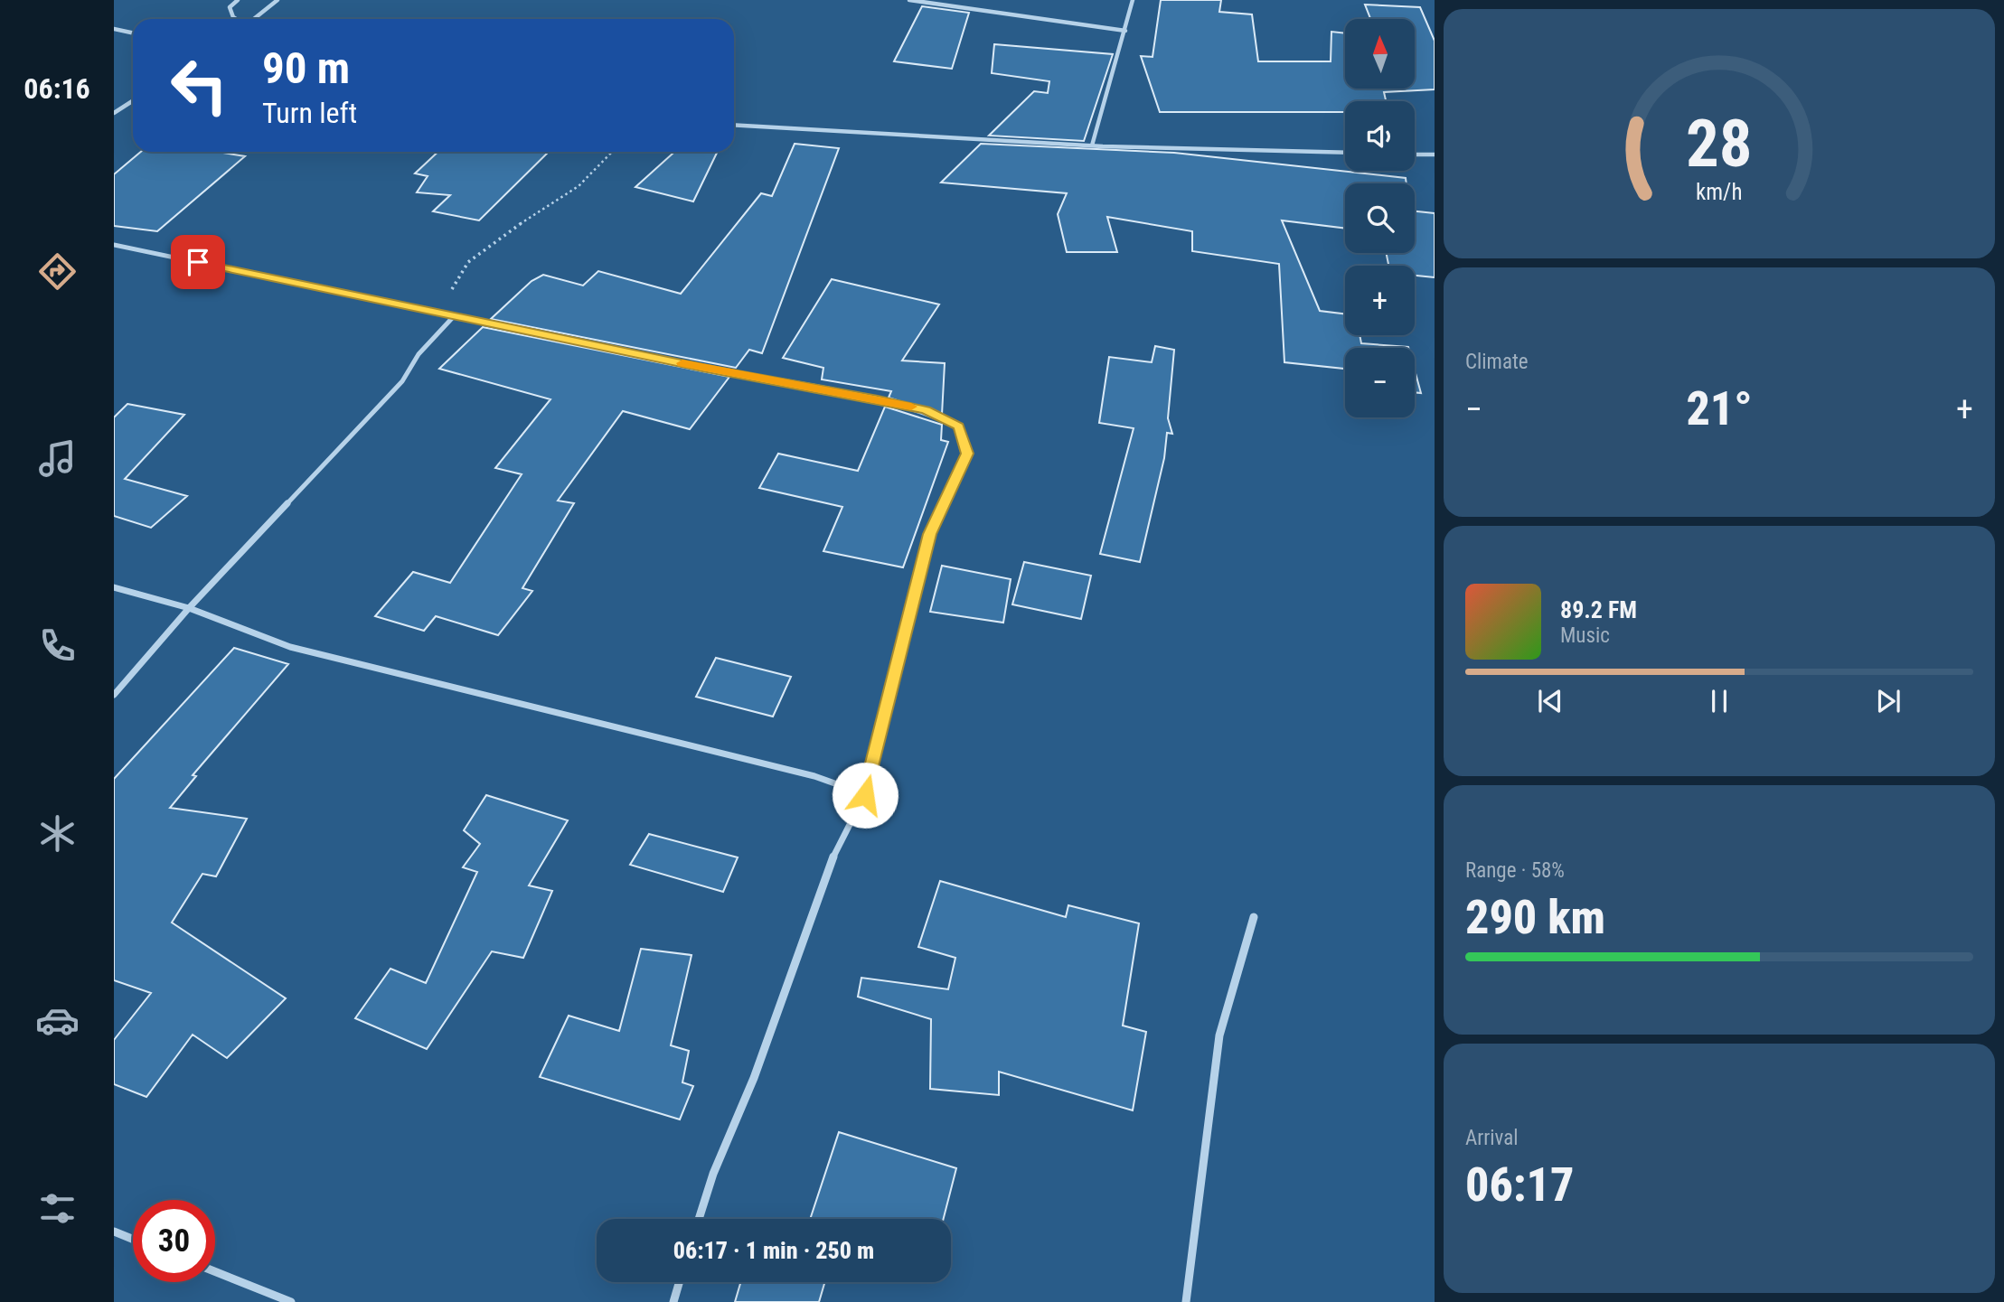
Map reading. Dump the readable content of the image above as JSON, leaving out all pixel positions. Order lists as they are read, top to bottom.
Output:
{
  "north": "top",
  "page": {
    "tabs": "06:16",
    "map_buttons": ["+", "−"],
    "turn": ["90 m", "Turn left"],
    "tile": [
      "Climate",
      ["Range · 58%", "290 km"],
      ["Arrival", "06:17"]
    ],
    "heat": ["−", "21°", "+"],
    "song": ["89.2 FM", "Music"],
    "limit": "30",
    "trip": "06:17 · 1 min · 250 m",
    "gauge": ["28", "km/h"]
  }
}
